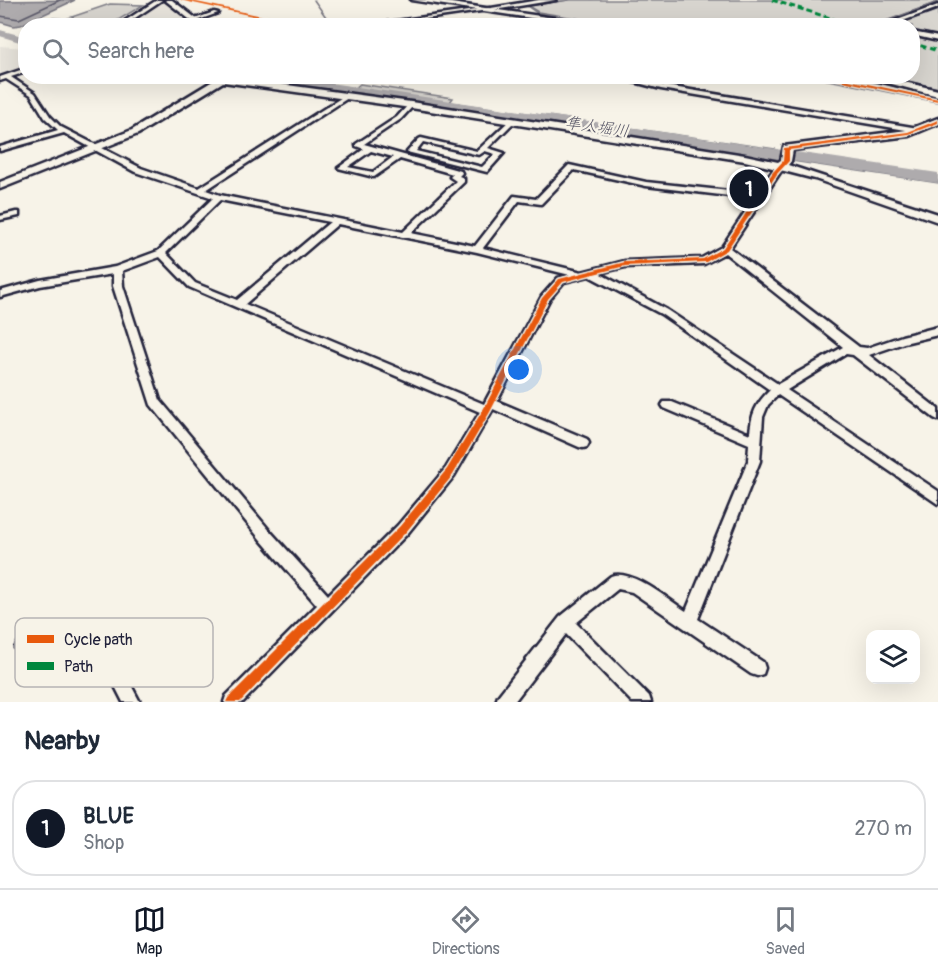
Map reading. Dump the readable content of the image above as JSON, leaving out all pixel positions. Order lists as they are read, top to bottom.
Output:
{
  "water": ["隼人堀川"],
  "legend": ["Cycle path", "Path"],
  "page": {
    "search": "Search here",
    "pins": "1",
    "heading": "Nearby",
    "list": [
      {
        "mark": "1",
        "name": "BLUE",
        "note": "Shop",
        "value": "270 m"
      }
    ],
    "nav": ["Map", "Directions", "Saved"]
  }
}
